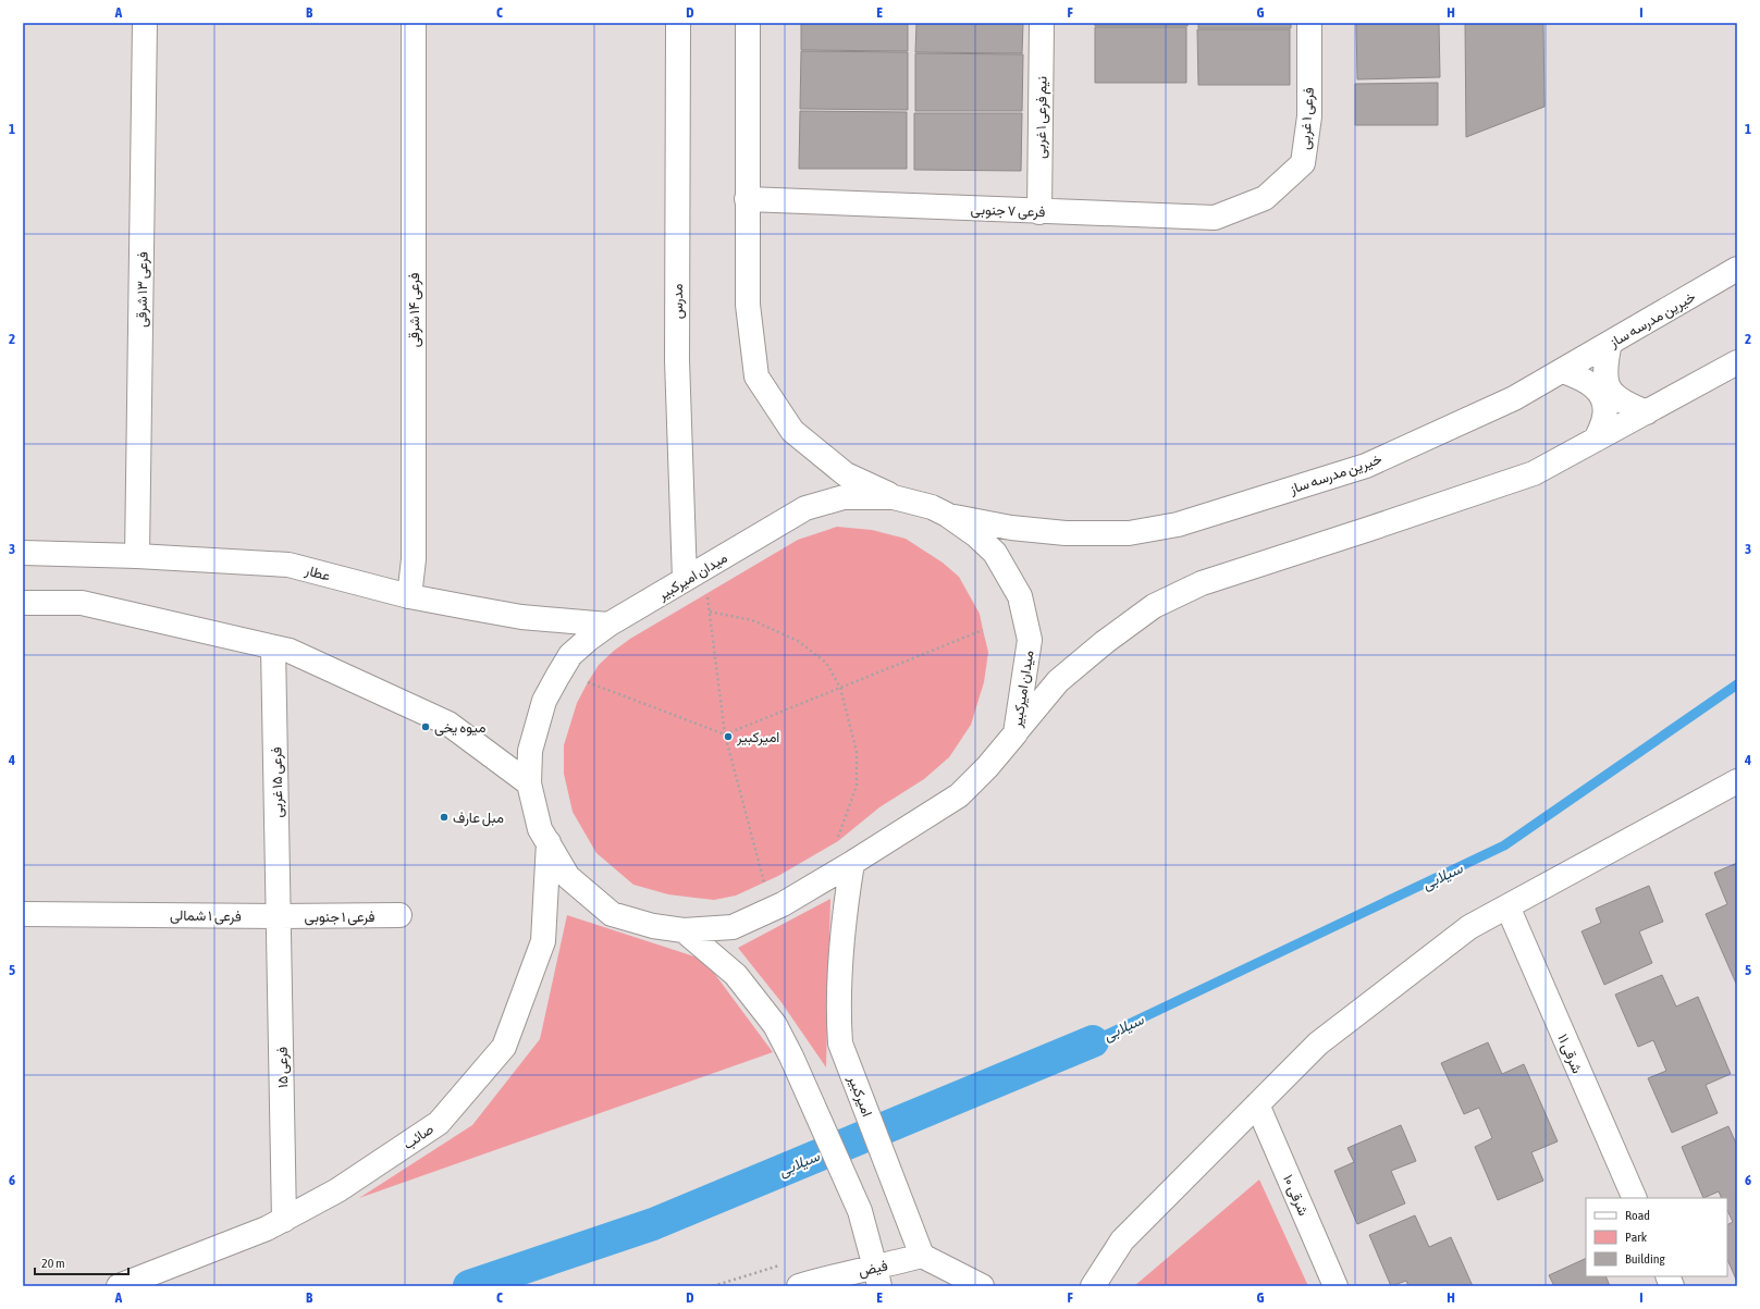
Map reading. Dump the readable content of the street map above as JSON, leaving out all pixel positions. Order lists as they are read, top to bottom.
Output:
{
  "streets": {
    "main road": [
      "نیم فرعی ۱ غربی",
      "فرعی ۱ غربی",
      "فرعی ۷ جنوبی",
      "فرعی ۱۳ شرقی",
      "مدرس",
      "فرعی ۱۴ شرقی",
      "خیرین مدرسه ساز",
      "عطار",
      "میدان امیرکبیر",
      "فرعی ۱۵ غربی",
      "فرعی ۱ شمالی",
      "فرعی ۱ جنوبی",
      "۱۱ شرقی",
      "فرعی ۱۵",
      "امیرکبیر",
      "صائب",
      "۱۰ شرقی",
      "فیض"
    ]
  },
  "crossings": [
    ["نیم فرعی ۱ غربی", "فرعی ۷ جنوبی"],
    ["فرعی ۱ غربی", "فرعی ۷ جنوبی"],
    ["فرعی ۱۳ شرقی", "عطار"],
    ["مدرس", "میدان امیرکبیر"],
    ["فرعی ۱۴ شرقی", "عطار"],
    ["خیرین مدرسه ساز", "میدان امیرکبیر"],
    ["عطار", "میدان امیرکبیر"],
    ["میدان امیرکبیر", "امیرکبیر"],
    ["میدان امیرکبیر", "صائب"],
    ["فرعی ۱۵ غربی", "فرعی ۱ شمالی"],
    ["فرعی ۱۵ غربی", "فرعی ۱ جنوبی"],
    ["فرعی ۱۵ غربی", "فرعی ۱۵"],
    ["فرعی ۱ شمالی", "فرعی ۱ جنوبی"],
    ["فرعی ۱ شمالی", "فرعی ۱۵"],
    ["فرعی ۱ جنوبی", "فرعی ۱۵"],
    ["فرعی ۱۵", "صائب"],
    ["امیرکبیر", "فیض"]
  ],
  "water": ["سیلابی"],
  "places": ["میوه یخی", "امیرکبیر", "مبل عارف"],
  "legend": ["Road", "Park", "Building"],
  "scale_bar": "20 m",
  "grid": {
    "columns": [
      "A",
      "B",
      "C",
      "D",
      "E",
      "F",
      "G",
      "H",
      "I"
    ],
    "rows": [
      "1",
      "2",
      "3",
      "4",
      "5",
      "6"
    ]
  }
}
